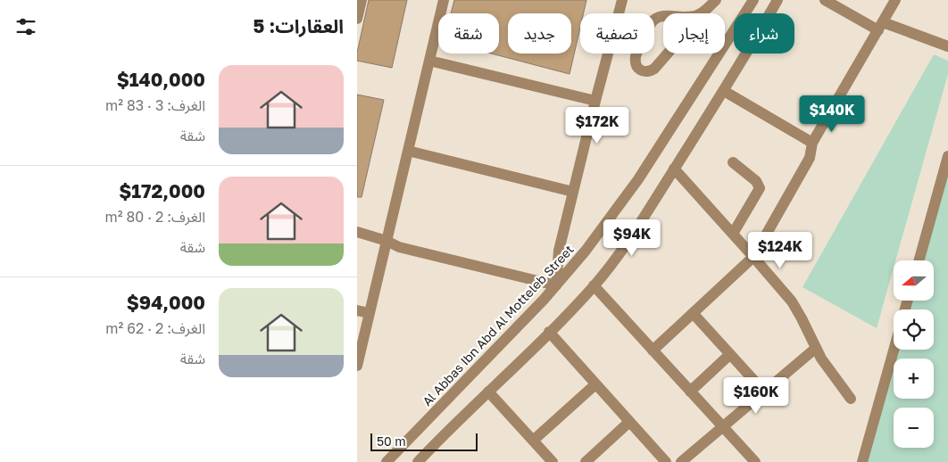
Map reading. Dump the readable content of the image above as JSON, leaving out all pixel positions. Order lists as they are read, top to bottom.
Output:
{
  "streets": {
    "street": ["Al Abbas Ibn Abd Al Motteleb Street"]
  },
  "scale_bar": "50 m",
  "north": "left",
  "page": {
    "heading": "العقارات: 5",
    "chip": [
      "شراء",
      "إيجار",
      "تصفية",
      "جديد",
      "شقة"
    ],
    "list": [
      {
        "name": "$140,000",
        "note": "الغرف: 3 · 83 m² · شقة"
      },
      {
        "name": "$172,000",
        "note": "الغرف: 2 · 80 m² · شقة"
      },
      {
        "name": "$94,000",
        "note": "الغرف: 2 · 62 m² · شقة"
      }
    ],
    "price": [
      "$140K",
      "$172K",
      "$94K",
      "$124K",
      "$160K"
    ],
    "map_buttons": ["+", "−"],
    "scale": "50 m"
  }
}
